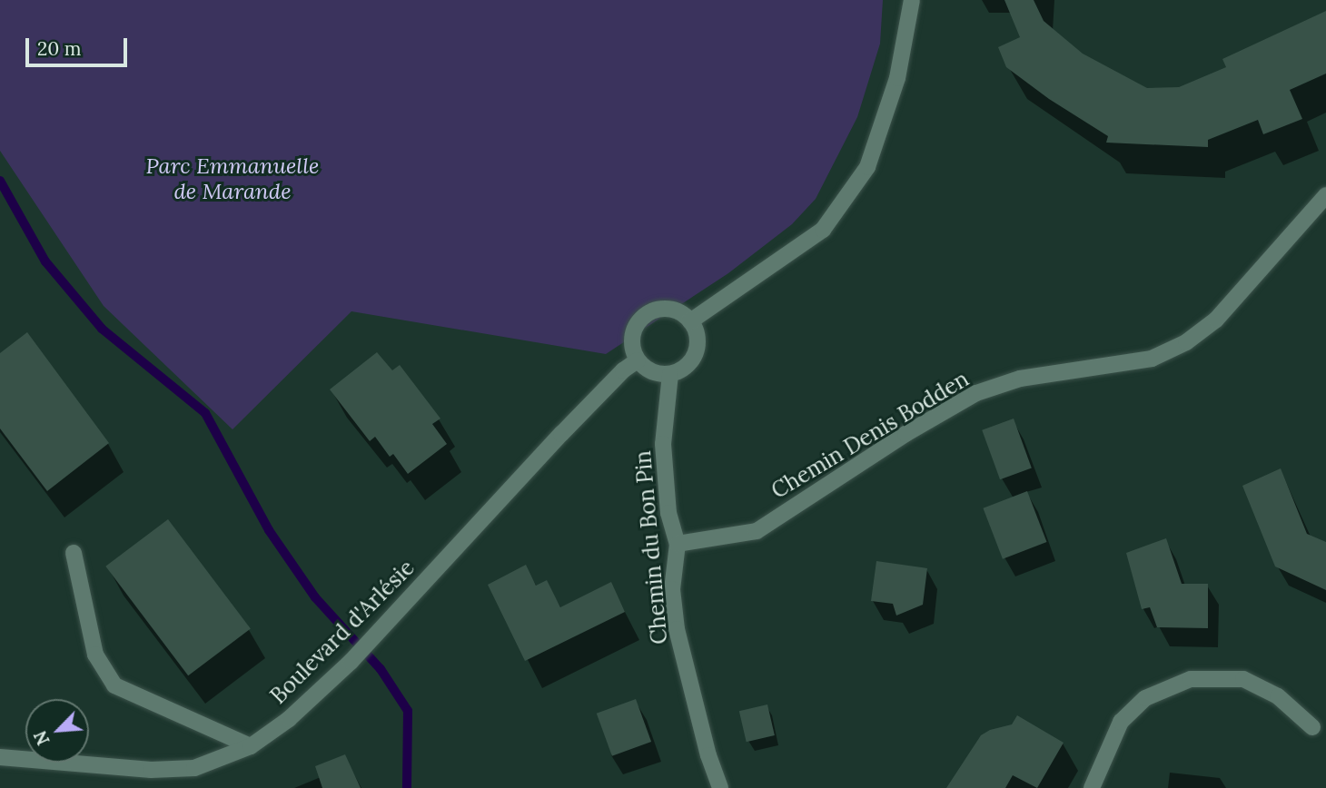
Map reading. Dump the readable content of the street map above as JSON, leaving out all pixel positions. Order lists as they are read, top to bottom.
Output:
{
  "streets": {
    "street": ["Chemin Denis Bodden", "Chemin du Bon Pin", "Boulevard d'Arlésie"]
  },
  "crossings": [
    ["Chemin Denis Bodden", "Chemin du Bon Pin"],
    ["Chemin du Bon Pin", "Boulevard d'Arlésie"]
  ],
  "parks": ["Parc Emmanuelle de Marande"],
  "scale_bar": "20 m",
  "north": "bottom left"
}
